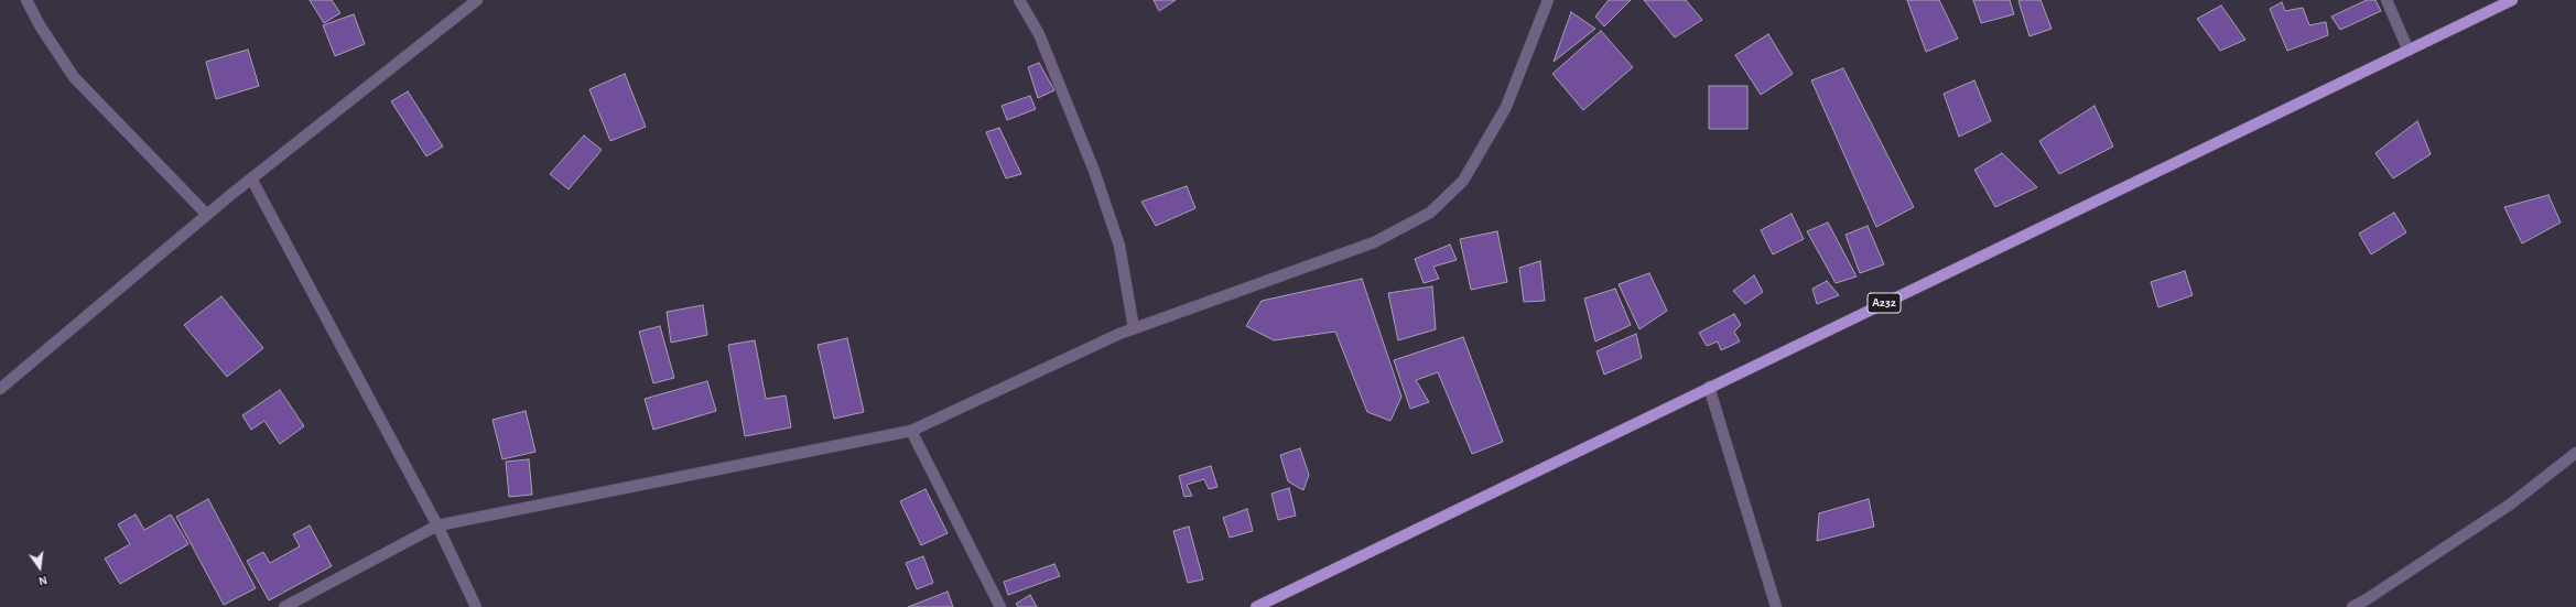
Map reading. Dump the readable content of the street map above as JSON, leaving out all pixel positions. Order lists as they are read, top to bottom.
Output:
{
  "streets": {
    "main road": ["A232"]
  },
  "north": "bottom"
}
